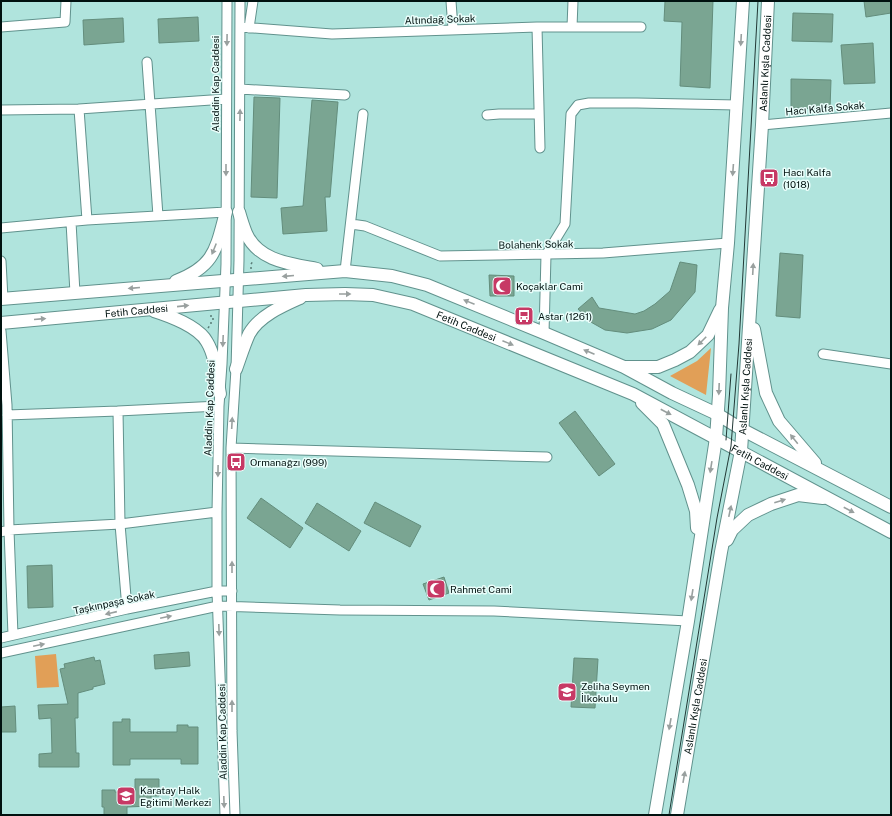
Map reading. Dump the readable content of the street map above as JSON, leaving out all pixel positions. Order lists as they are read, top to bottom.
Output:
{
  "streets": {
    "main road": ["Aslanlı Kışla Caddesi", "Fetih Caddesi"],
    "street": [
      "Altındağ Sokak",
      "Aladdin Kap Caddesi",
      "Hacı Kalfa Sokak",
      "Bolahenk Sokak",
      "Taşkınpaşa Sokak"
    ]
  },
  "crossings": [
    ["Altındağ Sokak", "Aladdin Kap Caddesi"],
    ["Aslanlı Kışla Caddesi", "Hacı Kalfa Sokak"],
    ["Aslanlı Kışla Caddesi", "Bolahenk Sokak"],
    ["Aslanlı Kışla Caddesi", "Fetih Caddesi"],
    ["Aladdin Kap Caddesi", "Fetih Caddesi"],
    ["Aladdin Kap Caddesi", "Taşkınpaşa Sokak"]
  ],
  "places": {
    "bus stop": ["Hacı Kalfa (1018)", "Astar (1261)", "Ormanağzı (999)"],
    "mosque": ["Koçaklar Cami", "Rahmet Cami"],
    "school or university": ["Zeliha Seymen İlkokulu", "Karatay Halk Eğitimi Merkezi"]
  }
}
